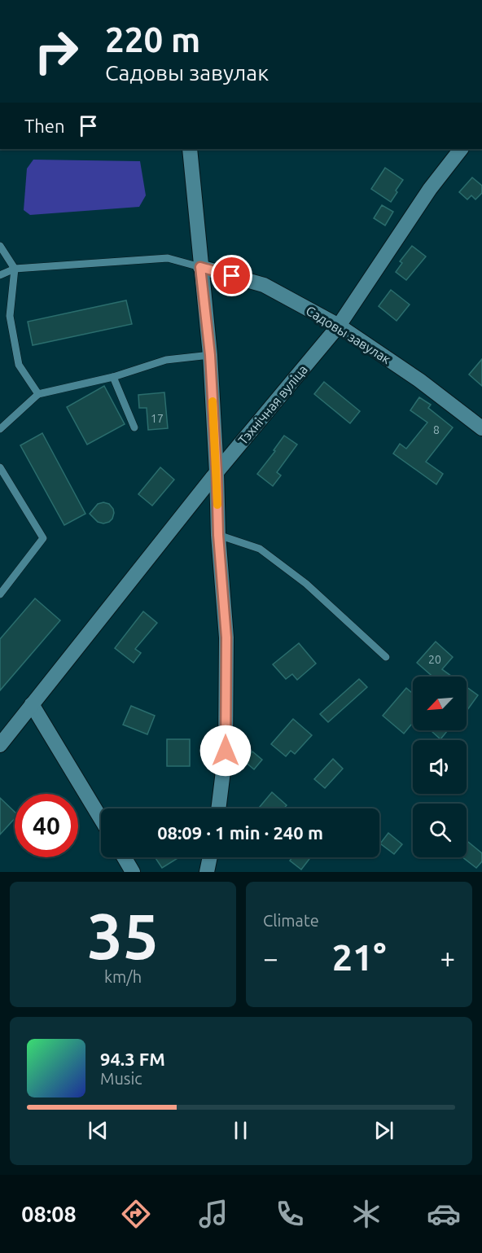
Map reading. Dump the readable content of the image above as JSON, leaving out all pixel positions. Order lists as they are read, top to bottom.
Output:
{
  "streets": {
    "street": ["Садовы завулак", "Тэхнічная вуліца"]
  },
  "crossings": [
    ["Садовы завулак", "Тэхнічная вуліца"]
  ],
  "house_numbers": ["17", "8", "20"],
  "north": "bottom left",
  "page": {
    "turn": ["220 m", "Садовы завулак"],
    "then": "Then",
    "limit": "40",
    "trip": "08:09 · 1 min · 240 m",
    "tile": [
      ["35", "km/h"],
      "Climate"
    ],
    "heat": ["−", "21°", "+"],
    "song": ["94.3 FM", "Music"],
    "tabs": "08:08"
  }
}
